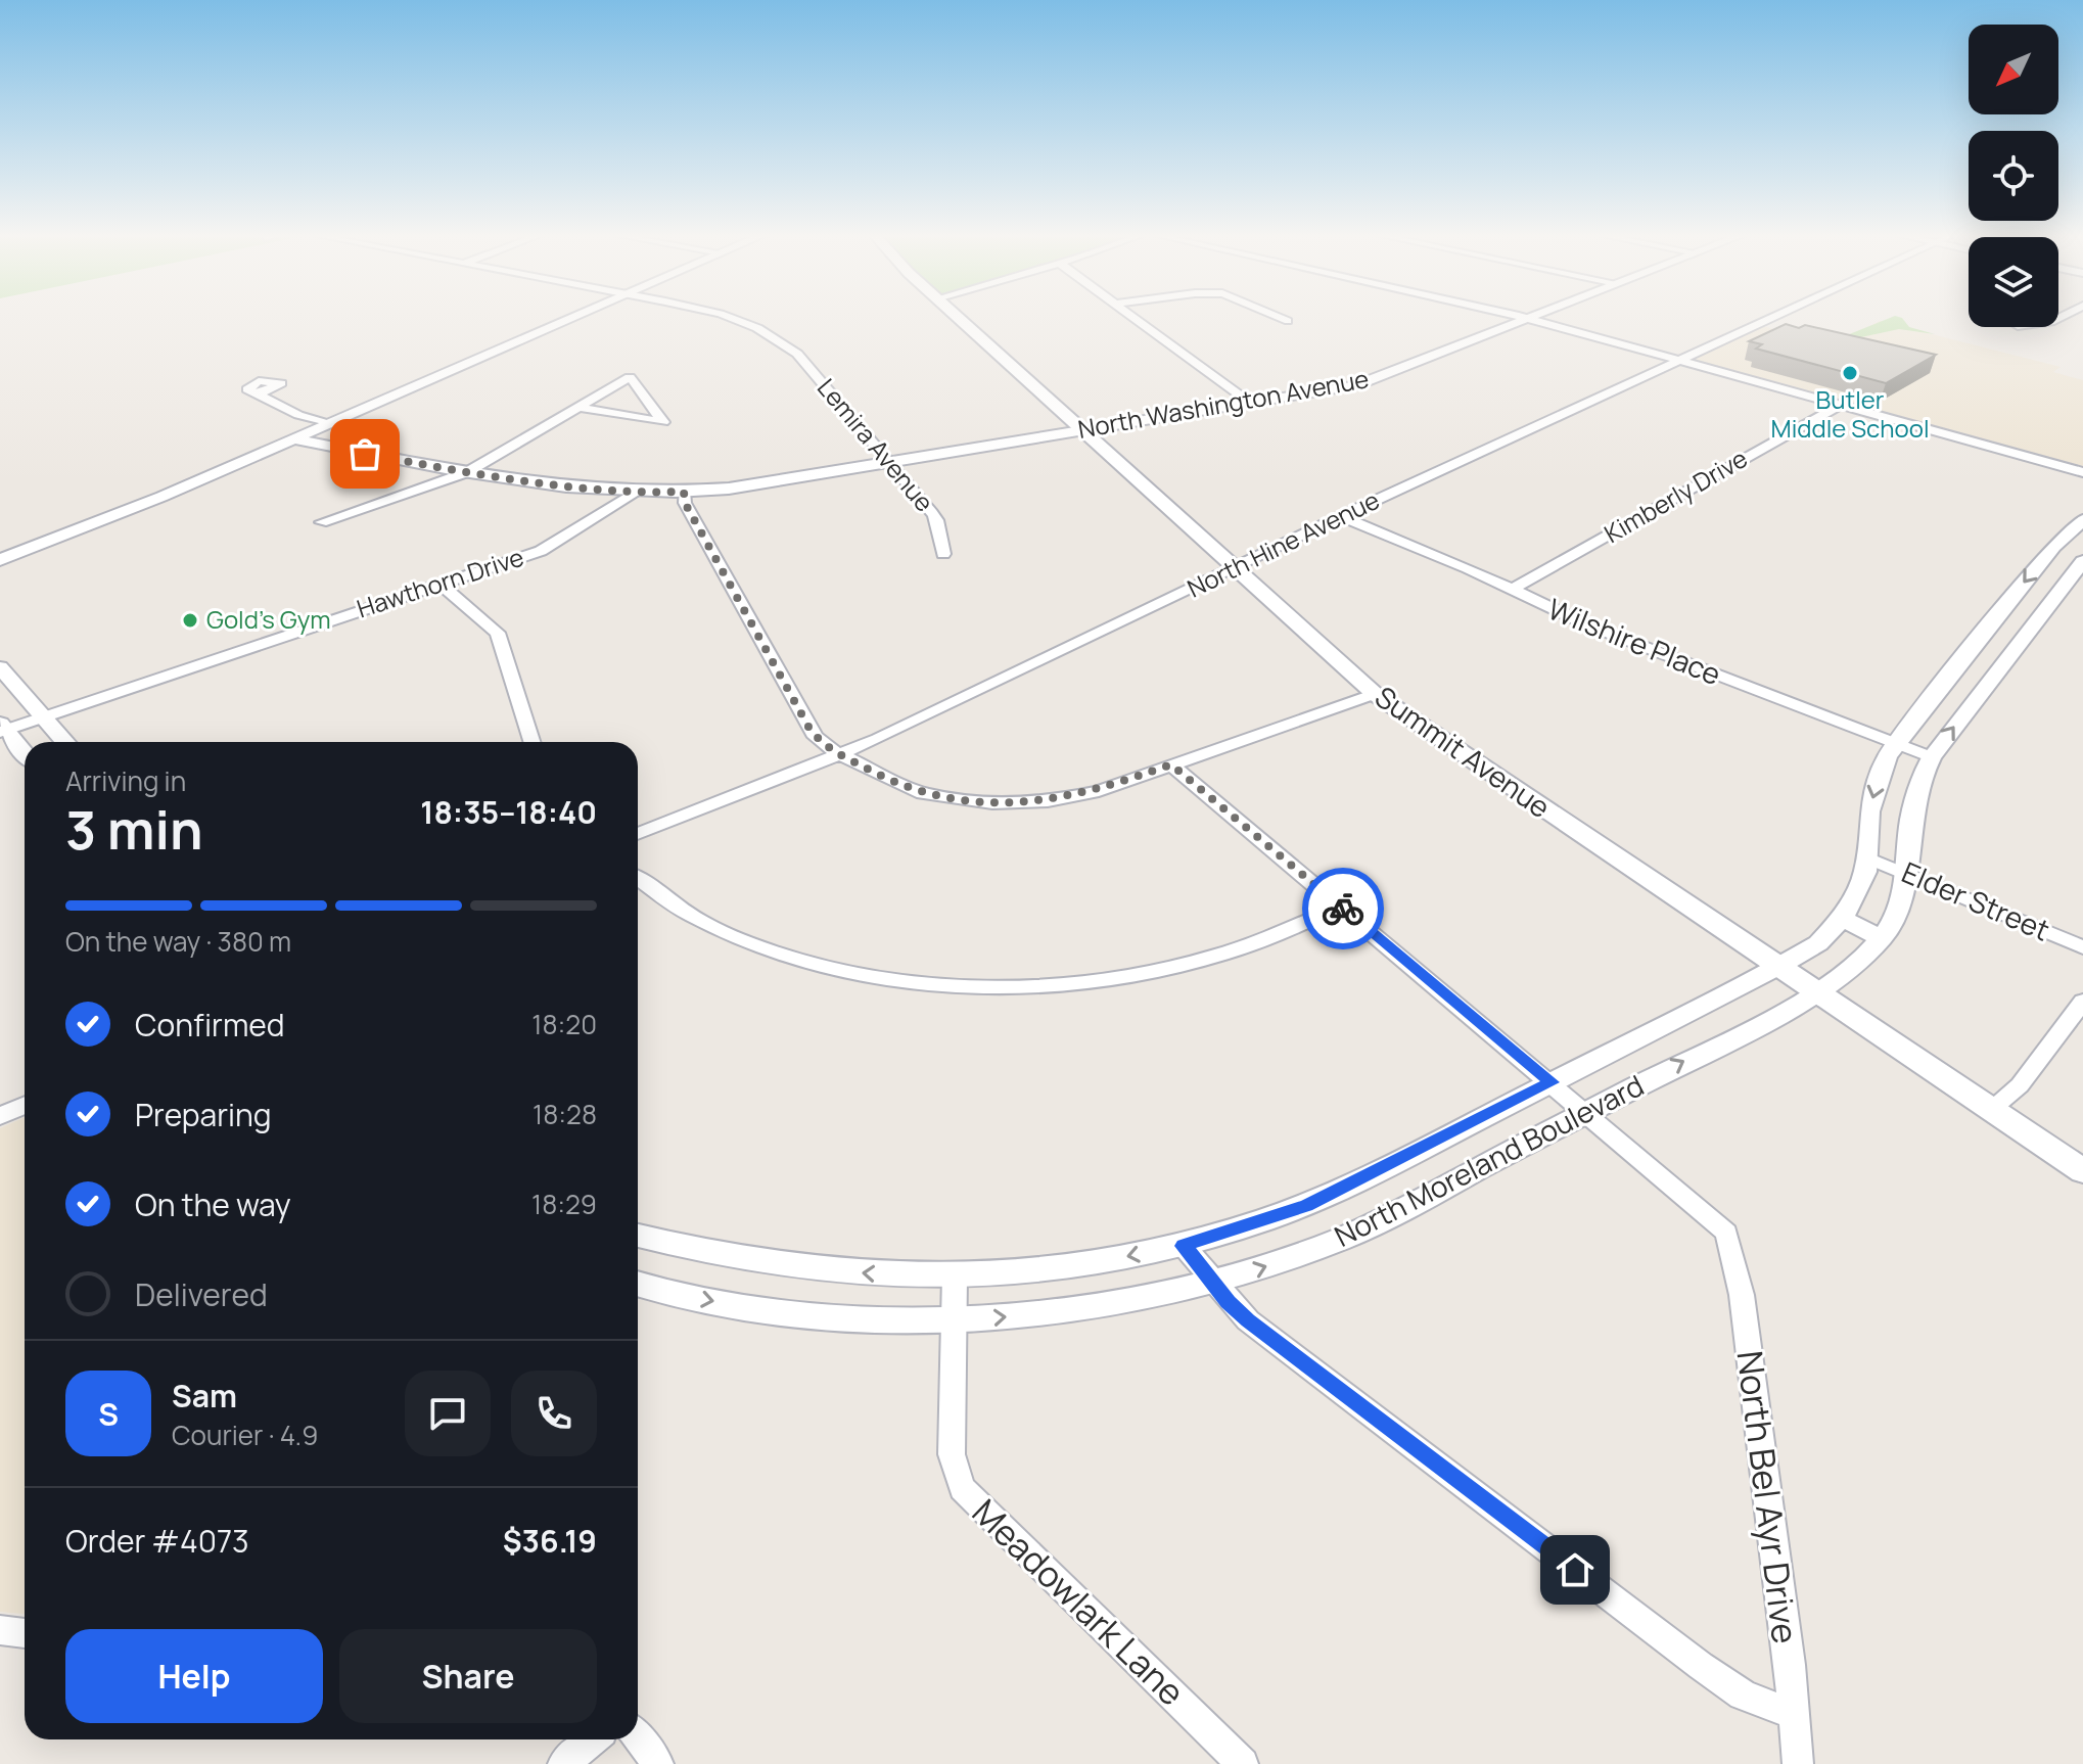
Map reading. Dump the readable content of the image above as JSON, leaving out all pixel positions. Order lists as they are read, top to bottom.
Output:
{
  "streets": {
    "main road": ["Summit Avenue"],
    "street": [
      "North Washington Avenue",
      "Lemira Avenue",
      "Kimberly Drive",
      "North Hine Avenue",
      "Hawthorn Drive",
      "Wilshire Place",
      "Elder Street",
      "North Moreland Boulevard",
      "North Bel Ayr Drive",
      "Meadowlark Lane"
    ]
  },
  "crossings": [
    ["North Washington Avenue", "Lemira Avenue"],
    ["North Washington Avenue", "Hawthorn Drive"],
    ["North Washington Avenue", "Summit Avenue"],
    ["Kimberly Drive", "Wilshire Place"],
    ["North Hine Avenue", "Wilshire Place"],
    ["North Hine Avenue", "Summit Avenue"],
    ["Wilshire Place", "North Moreland Boulevard"],
    ["Summit Avenue", "North Moreland Boulevard"],
    ["Elder Street", "North Moreland Boulevard"],
    ["North Moreland Boulevard", "North Bel Ayr Drive"],
    ["North Moreland Boulevard", "Meadowlark Lane"]
  ],
  "places": ["Butler Middle School", "Gold's Gym"],
  "north": "bottom left",
  "page": {
    "heading": ["3 min", "Arriving in", "18:35–18:40"],
    "panel": [
      "Sam",
      "Courier · 4.9",
      "Order #4073",
      "$36.19"
    ],
    "bar": "On the way · 380 m",
    "list": [
      ["Confirmed", "18:20"],
      ["Preparing", "18:28"],
      ["On the way", "18:29"],
      "Delivered"
    ],
    "round": "S",
    "buttons": ["Help", "Share"]
  }
}
